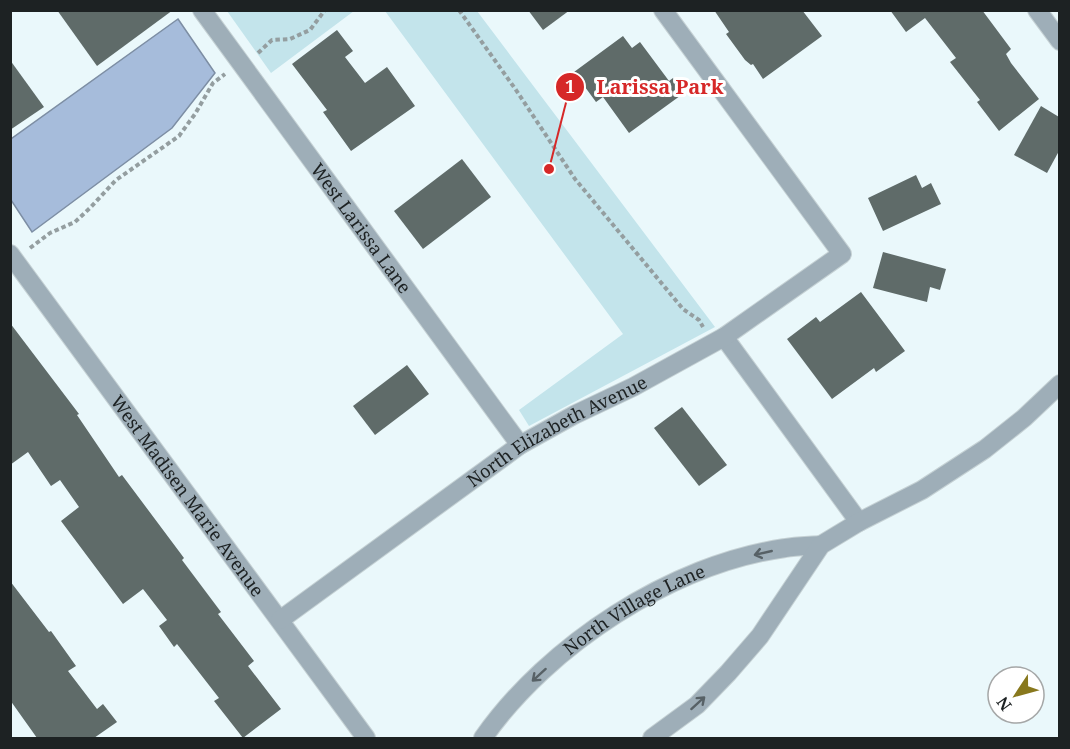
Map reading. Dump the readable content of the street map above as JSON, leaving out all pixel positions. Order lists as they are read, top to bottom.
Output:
{
  "streets": {
    "street": [
      "West Larissa Lane",
      "North Elizabeth Avenue",
      "West Madisen Marie Avenue",
      "North Village Lane"
    ]
  },
  "crossings": [
    ["West Larissa Lane", "North Elizabeth Avenue"],
    ["North Elizabeth Avenue", "West Madisen Marie Avenue"]
  ],
  "places": ["Larissa Park"],
  "north": "bottom left"
}
